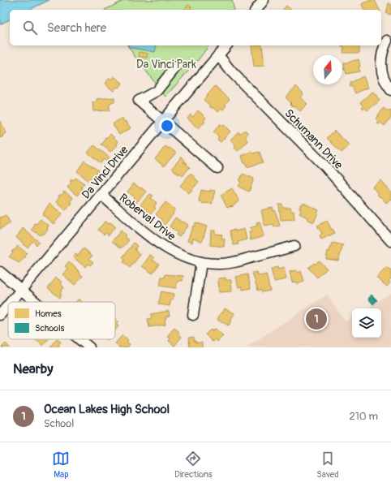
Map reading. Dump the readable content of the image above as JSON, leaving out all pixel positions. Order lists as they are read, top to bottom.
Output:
{
  "streets": {
    "street": ["Schumann Drive", "Da Vinci Drive", "Roberval Drive"]
  },
  "crossings": [
    ["Schumann Drive", "Da Vinci Drive"],
    ["Da Vinci Drive", "Roberval Drive"]
  ],
  "parks": ["Da Vinci Park"],
  "legend": ["Homes", "Schools"],
  "north": "top",
  "page": {
    "search": "Search here",
    "pins": "1",
    "heading": "Nearby",
    "list": [
      {
        "mark": "1",
        "name": "Ocean Lakes High School",
        "note": "School",
        "value": "210 m"
      }
    ],
    "nav": ["Map", "Directions", "Saved"]
  }
}
